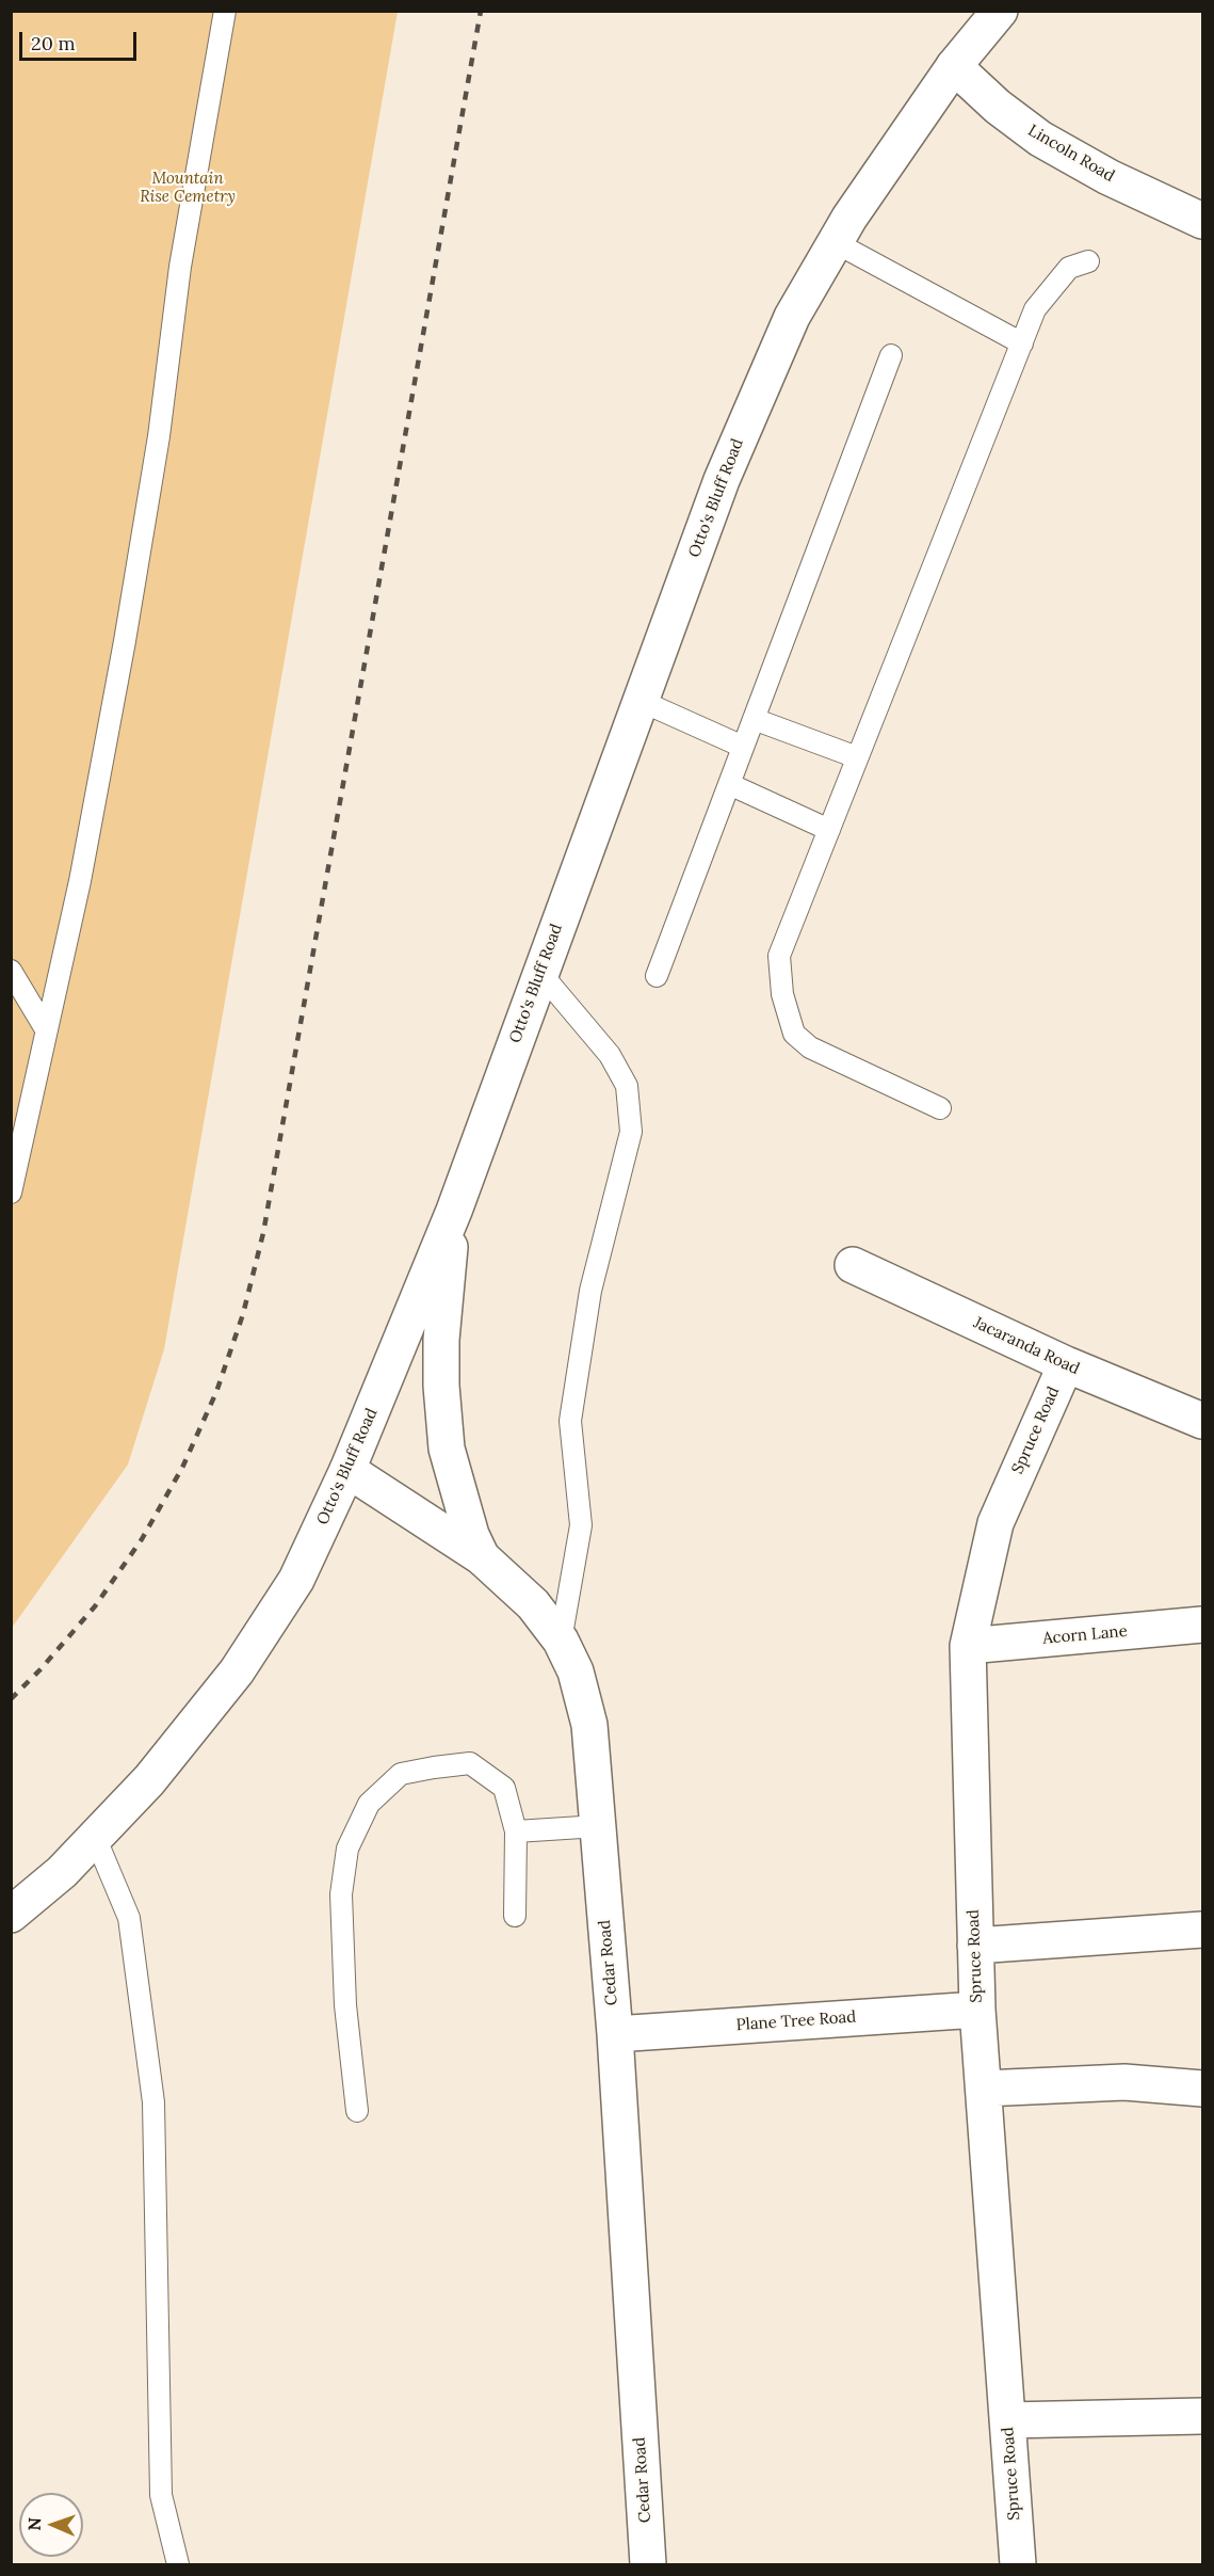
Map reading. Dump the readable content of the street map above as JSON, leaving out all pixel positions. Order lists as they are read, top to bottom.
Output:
{
  "streets": {
    "street": [
      "Lincoln Road",
      "Otto's Bluff Road",
      "Jacaranda Road",
      "Spruce Road",
      "Acorn Lane",
      "Cedar Road",
      "Plane Tree Road"
    ]
  },
  "crossings": [
    ["Lincoln Road", "Otto's Bluff Road"],
    ["Otto's Bluff Road", "Cedar Road"],
    ["Jacaranda Road", "Spruce Road"],
    ["Spruce Road", "Acorn Lane"],
    ["Spruce Road", "Plane Tree Road"],
    ["Cedar Road", "Plane Tree Road"]
  ],
  "parks": ["Mountain Rise Cemetry"],
  "scale_bar": "20 m",
  "north": "left"
}
